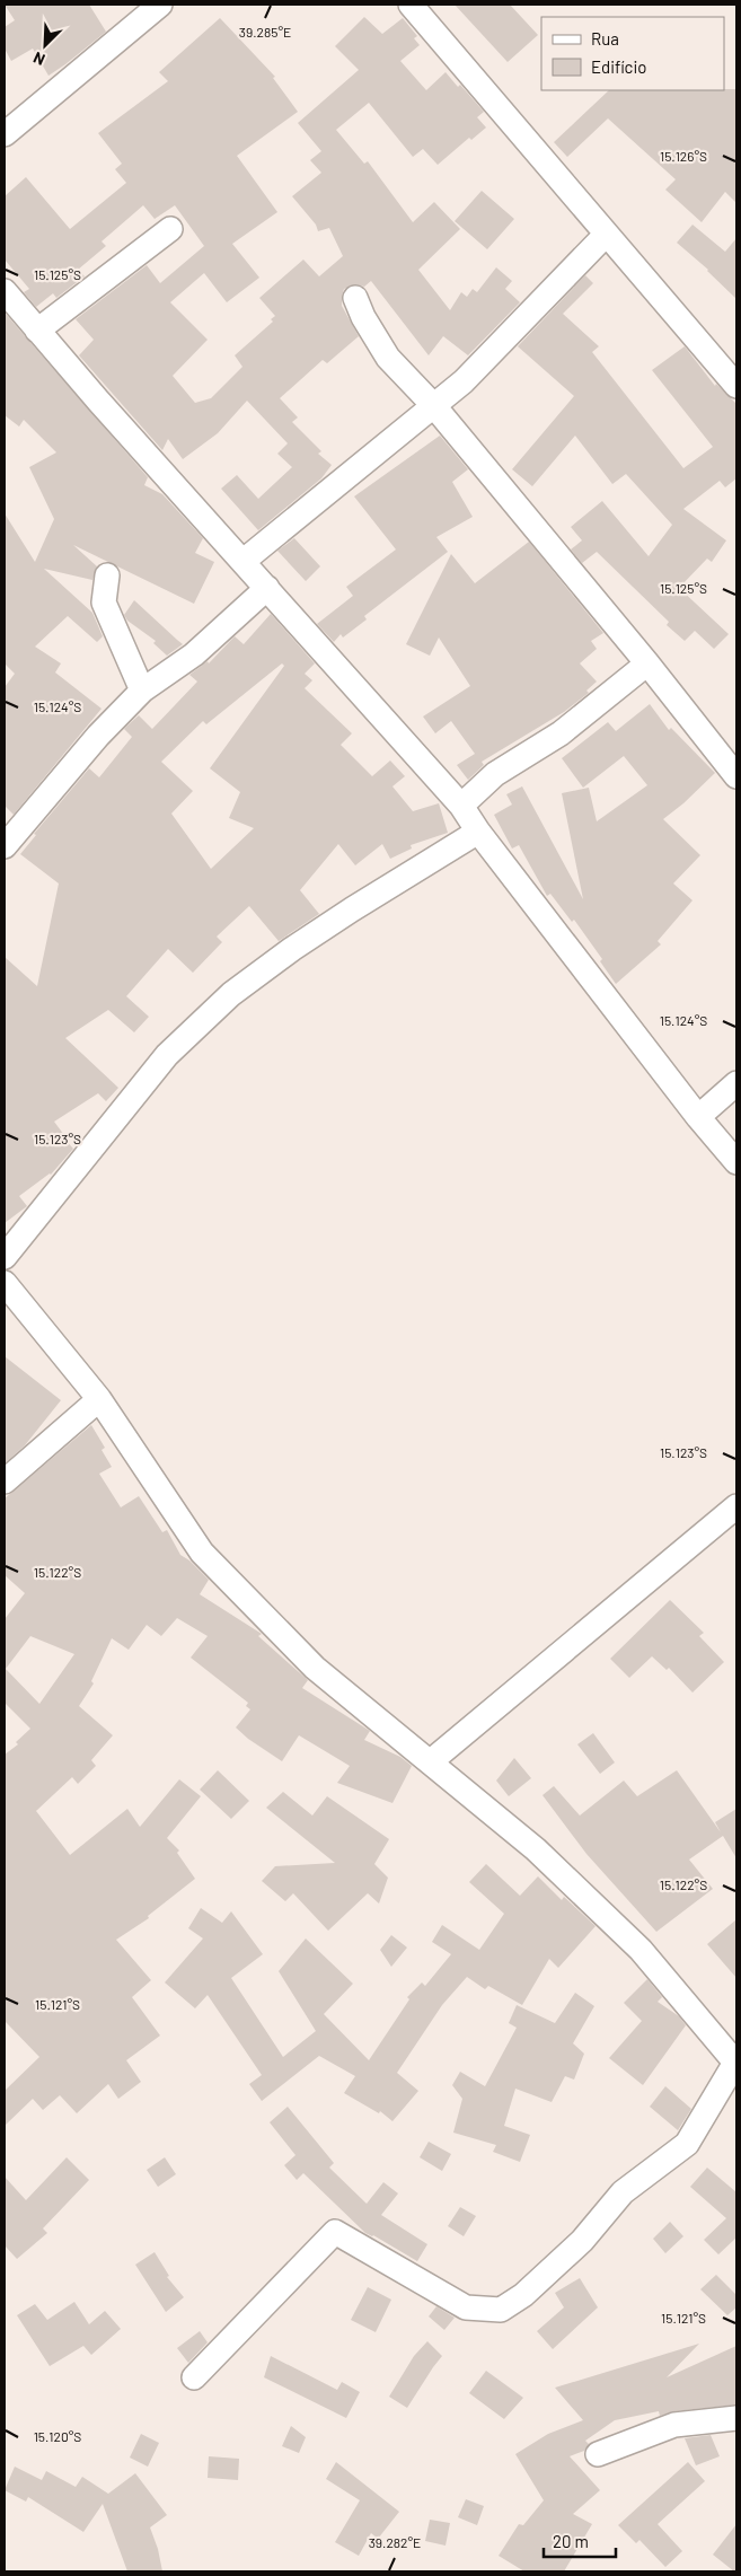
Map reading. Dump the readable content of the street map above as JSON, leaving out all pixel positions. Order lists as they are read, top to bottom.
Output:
{
  "legend": ["Rua", "Edifício"],
  "scale_bar": "20 m",
  "north": "bottom left",
  "coordinates": [
    "39.285°E",
    "15.126°S",
    "15.125°S",
    "15.124°S",
    "15.123°S",
    "15.122°S",
    "15.121°S",
    "15.120°S",
    "39.282°E"
  ]
}
